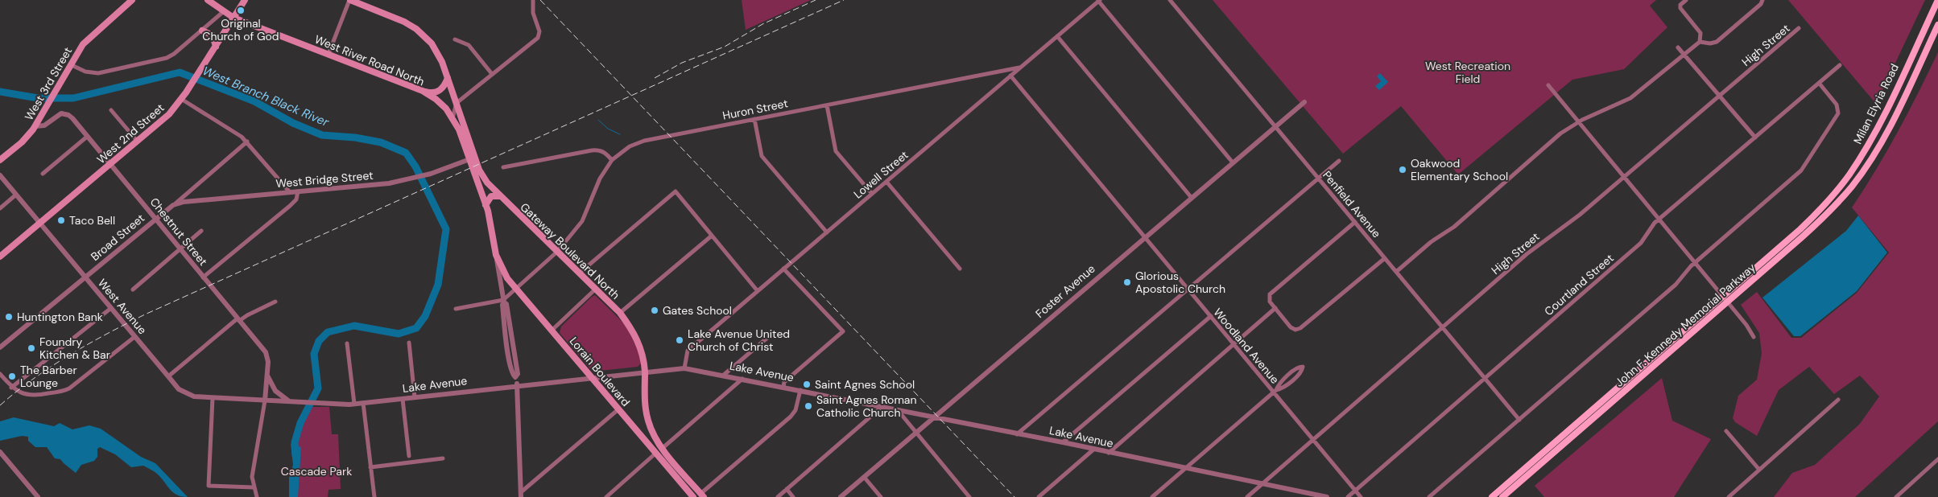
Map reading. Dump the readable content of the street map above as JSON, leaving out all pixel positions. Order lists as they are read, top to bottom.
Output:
{
  "streets": {
    "main road": [
      "West River Road North",
      "West 3rd Street",
      "Milan Elyria Road",
      "West 2nd Street",
      "Gateway Boulevard North",
      "John F. Kennedy Memorial Parkway",
      "Lorain Boulevard"
    ],
    "street": [
      "High Street",
      "Huron Street",
      "Lowell Street",
      "West Bridge Street",
      "Penfield Avenue",
      "Chestnut Street",
      "Broad Street",
      "Courtland Street",
      "Foster Avenue",
      "West Avenue",
      "Woodland Avenue",
      "Lake Avenue"
    ]
  },
  "crossings": [
    ["High Street", "Penfield Avenue"],
    ["High Street", "Woodland Avenue"],
    ["High Street", "Lake Avenue"],
    ["West River Road North", "Huron Street"],
    ["West River Road North", "West 2nd Street"],
    ["West River Road North", "West Bridge Street"],
    ["West River Road North", "Gateway Boulevard North"],
    ["West River Road North", "Lorain Boulevard"],
    ["West River Road North", "Lake Avenue"],
    ["West 3rd Street", "Chestnut Street"],
    ["Milan Elyria Road", "John F. Kennedy Memorial Parkway"],
    ["Huron Street", "Lowell Street"],
    ["Huron Street", "Gateway Boulevard North"],
    ["Huron Street", "Lorain Boulevard"],
    ["West 2nd Street", "Chestnut Street"],
    ["West 2nd Street", "West Avenue"],
    ["Lowell Street", "Woodland Avenue"],
    ["Lowell Street", "Lake Avenue"],
    ["West Bridge Street", "Broad Street"],
    ["West Bridge Street", "Gateway Boulevard North"],
    ["Penfield Avenue", "Courtland Street"],
    ["Penfield Avenue", "Foster Avenue"],
    ["Chestnut Street", "Broad Street"],
    ["Chestnut Street", "Lake Avenue"],
    ["Broad Street", "West Avenue"],
    ["Gateway Boulevard North", "Lake Avenue"],
    ["Courtland Street", "Woodland Avenue"],
    ["Foster Avenue", "Woodland Avenue"],
    ["Foster Avenue", "Lake Avenue"],
    ["West Avenue", "Lake Avenue"],
    ["Lorain Boulevard", "Lake Avenue"]
  ],
  "water": ["West Branch Black River"],
  "parks": ["West Recreation Field", "Cascade Park"],
  "places": [
    "Original Church of God",
    "Oakwood Elementary School",
    "Taco Bell",
    "Glorious Apostolic Church",
    "Gates School",
    "Huntington Bank",
    "Lake Avenue United Church of Christ",
    "Foundry Kitchen & Bar",
    "The Barber Lounge",
    "Saint Agnes School",
    "Saint Agnes Roman Catholic Church"
  ]
}
